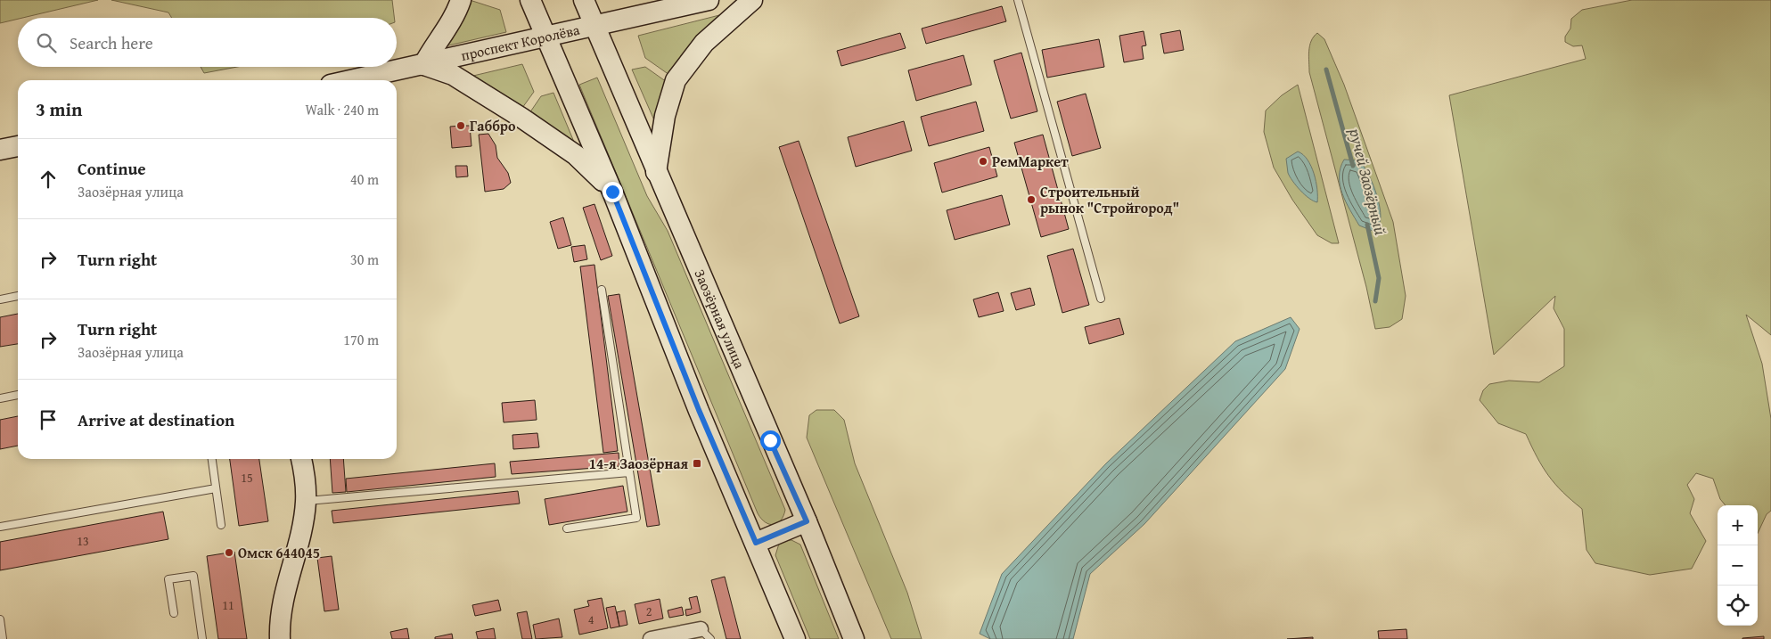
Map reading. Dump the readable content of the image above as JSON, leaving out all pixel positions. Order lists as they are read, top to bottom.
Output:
{
  "streets": {
    "main road": ["проспект Королёва", "Заозёрная улица"]
  },
  "crossings": [
    ["проспект Королёва", "Заозёрная улица"]
  ],
  "water": ["ручей Заозёрный"],
  "places": {
    "other": [
      "Габбро",
      "РемМаркет",
      "Строительный рынок \"Стройгород\"",
      "Омск 644045"
    ],
    "transit": ["14-я Заозёрная"]
  },
  "house_numbers": [
    "15",
    "13",
    "11",
    "2",
    "4"
  ],
  "page": {
    "search": "Search here",
    "heading": ["3 min", "Walk · 240 m"],
    "list": [
      ["Continue", "Заозёрная улица", "40 m"],
      ["Turn right", "30 m"],
      ["Turn right", "Заозёрная улица", "170 m"],
      "Arrive at destination"
    ],
    "map_buttons": ["+", "−"]
  }
}
